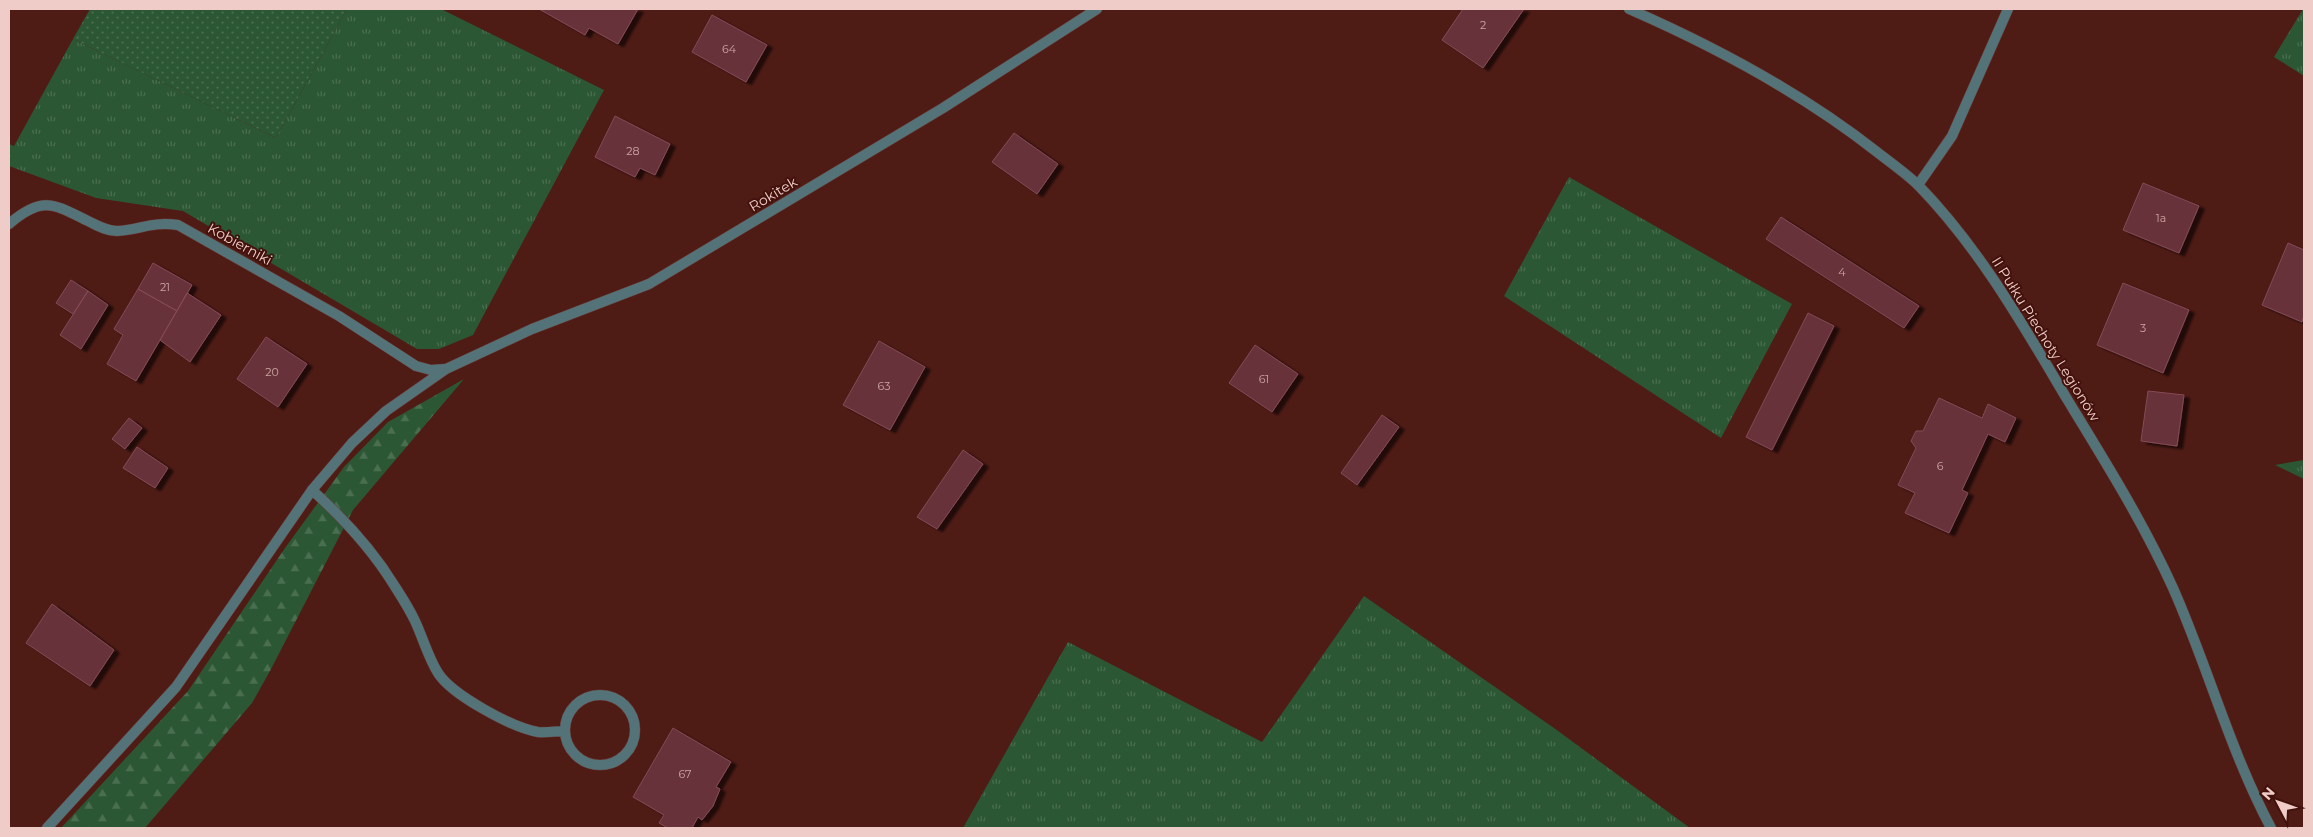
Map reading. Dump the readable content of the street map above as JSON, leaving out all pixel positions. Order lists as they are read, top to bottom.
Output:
{
  "streets": {
    "street": ["Rokitek", "Kobierniki", "II Pułku Piechoty Legionów"]
  },
  "crossings": [
    ["Rokitek", "Kobierniki"]
  ],
  "house_numbers": [
    "2",
    "64",
    "28",
    "1a",
    "4",
    "21",
    "3",
    "20",
    "61",
    "63",
    "6",
    "67"
  ],
  "north": "top left"
}
